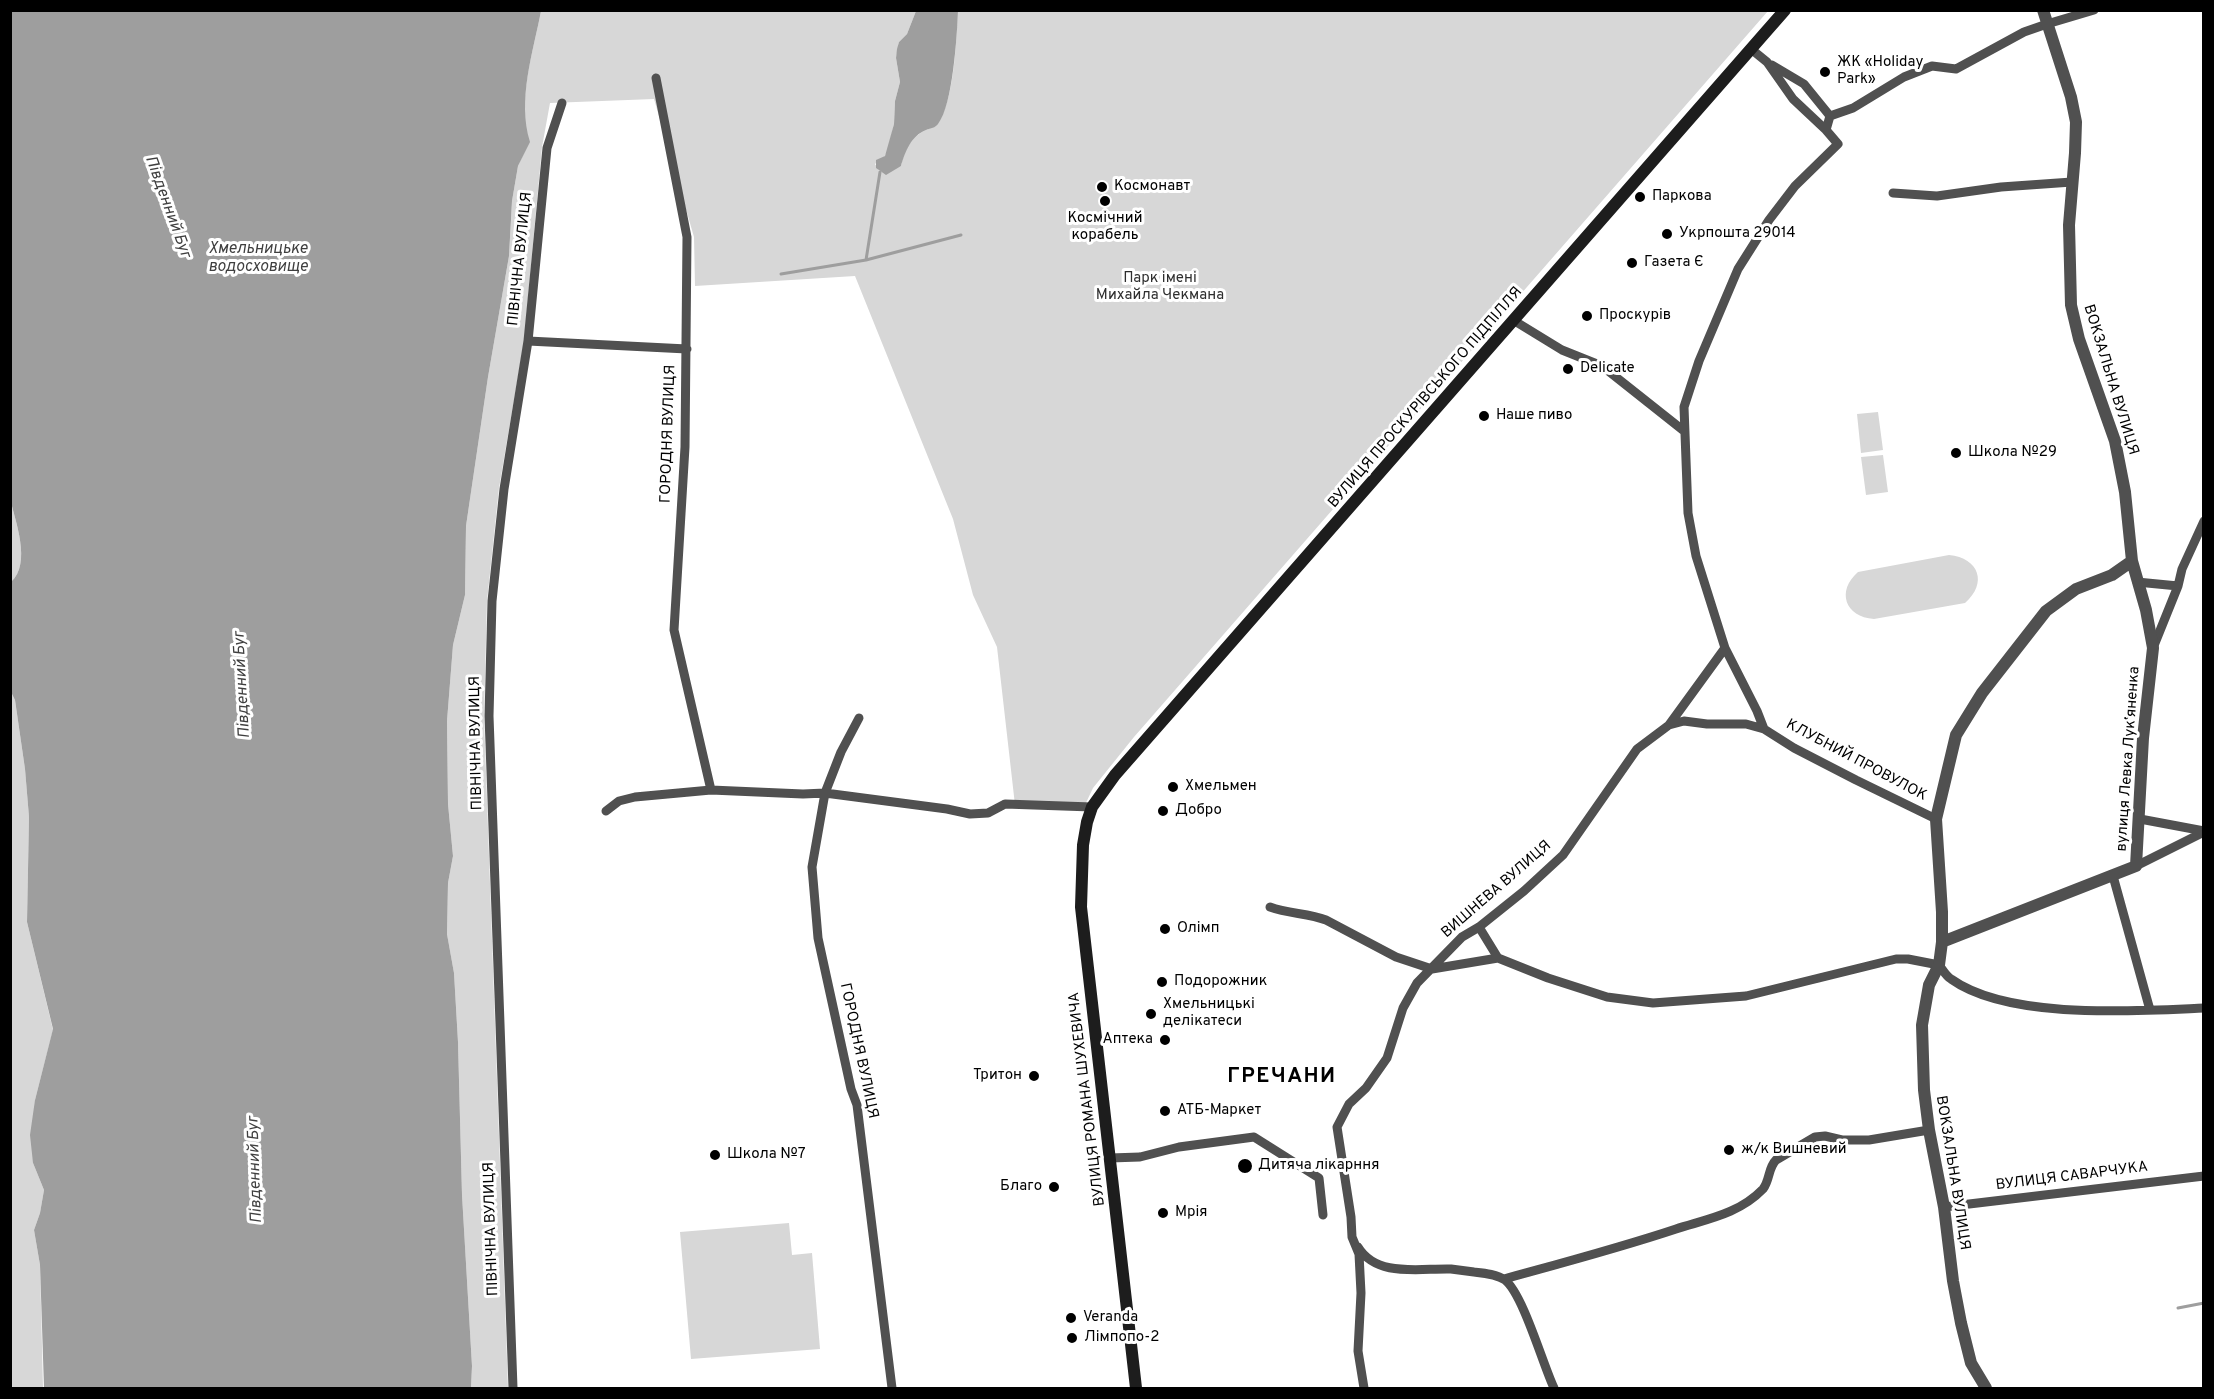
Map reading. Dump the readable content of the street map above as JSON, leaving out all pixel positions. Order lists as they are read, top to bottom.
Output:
{
  "streets": {
    "main road": ["ВУЛИЦЯ ПРОСКУРІВСЬКОГО ПІДПІЛЛЯ", "ВУЛИЦЯ РОМАНА ШУХЕВИЧА"],
    "street": [
      "ПІВНІЧНА ВУЛИЦЯ",
      "ВОКЗАЛЬНА ВУЛИЦЯ",
      "ГОРОДНЯ ВУЛИЦЯ",
      "вулиця Левка Лукʼяненка",
      "КЛУБНИЙ ПРОВУЛОК",
      "ВИШНЕВА ВУЛИЦЯ",
      "ВУЛИЦЯ САВАРЧУКА"
    ]
  },
  "crossings": [
    ["ВОКЗАЛЬНА ВУЛИЦЯ", "КЛУБНИЙ ПРОВУЛОК"],
    ["ВОКЗАЛЬНА ВУЛИЦЯ", "ВУЛИЦЯ САВАРЧУКА"],
    ["ВУЛИЦЯ ПРОСКУРІВСЬКОГО ПІДПІЛЛЯ", "ВУЛИЦЯ РОМАНА ШУХЕВИЧА"]
  ],
  "districts": ["ГРЕЧАНИ"],
  "water": ["Південний Буг", "Хмельницьке водосховище"],
  "parks": ["Парк імені Михайла Чекмана"],
  "places": [
    "ЖК «Holiday Park»",
    "Космонавт",
    "Паркова",
    "Космічний корабель",
    "Укрпошта 29014",
    "Газета Є",
    "Проскурів",
    "Delicate",
    "Наше пиво",
    "Школа №29",
    "Хмельмен",
    "Добро",
    "Олімп",
    "Подорожник",
    "Хмельницькі делікатеси",
    "Аптека",
    "Тритон",
    "АТБ-Маркет",
    "ж/к Вишневий",
    "Школа №7",
    "Дитяча лікарння",
    "Благо",
    "Мрія",
    "Veranda",
    "Лімпопо-2"
  ]
}
